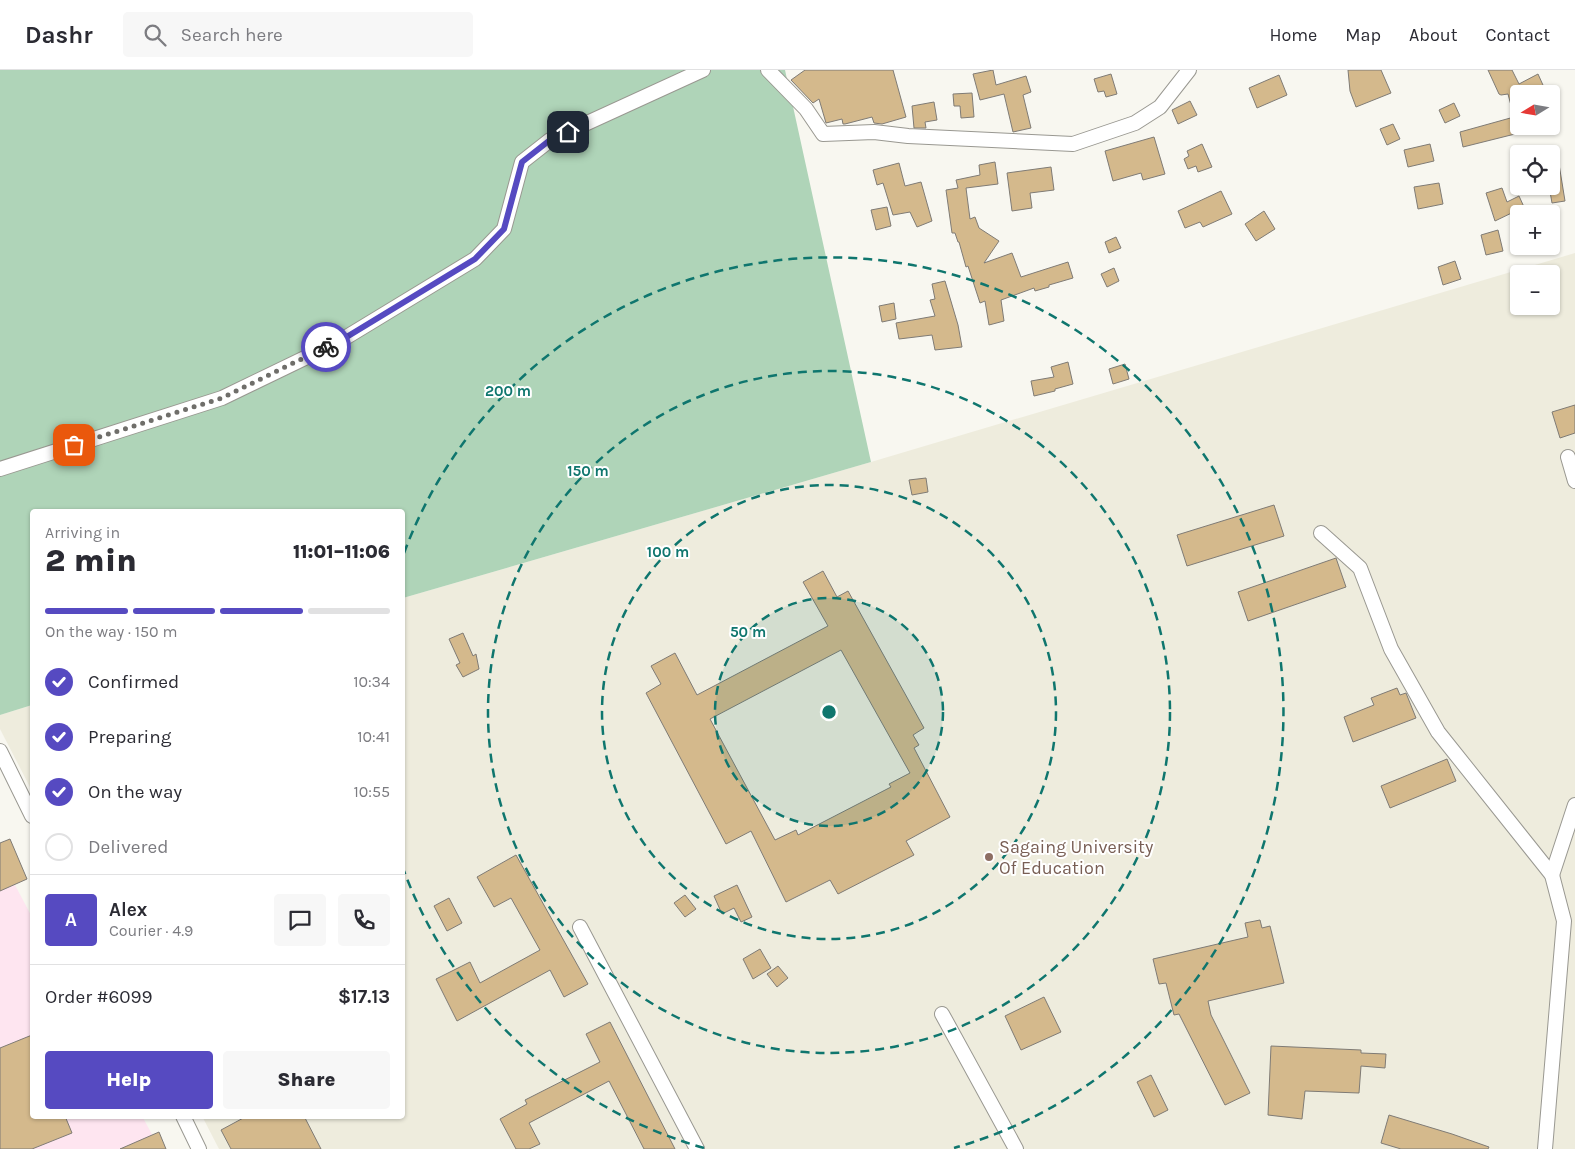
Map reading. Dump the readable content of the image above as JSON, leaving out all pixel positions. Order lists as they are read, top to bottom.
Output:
{
  "places": ["Sagaing University Of Education"],
  "north": "left",
  "page": {
    "header": "Dashr",
    "search": "Search here",
    "nav": [
      "Home",
      "Map",
      "About",
      "Contact"
    ],
    "map_buttons": ["+", "−"],
    "heading": ["2 min", "Arriving in", "11:01–11:06"],
    "panel": [
      "Alex",
      "Courier · 4.9",
      "Order #6099",
      "$17.13"
    ],
    "bar": "On the way · 150 m",
    "list": [
      ["Confirmed", "10:34"],
      ["Preparing", "10:41"],
      ["On the way", "10:55"],
      "Delivered"
    ],
    "round": "A",
    "buttons": ["Help", "Share"]
  },
  "rings": [
    "200 m",
    "150 m",
    "100 m",
    "50 m"
  ]
}
